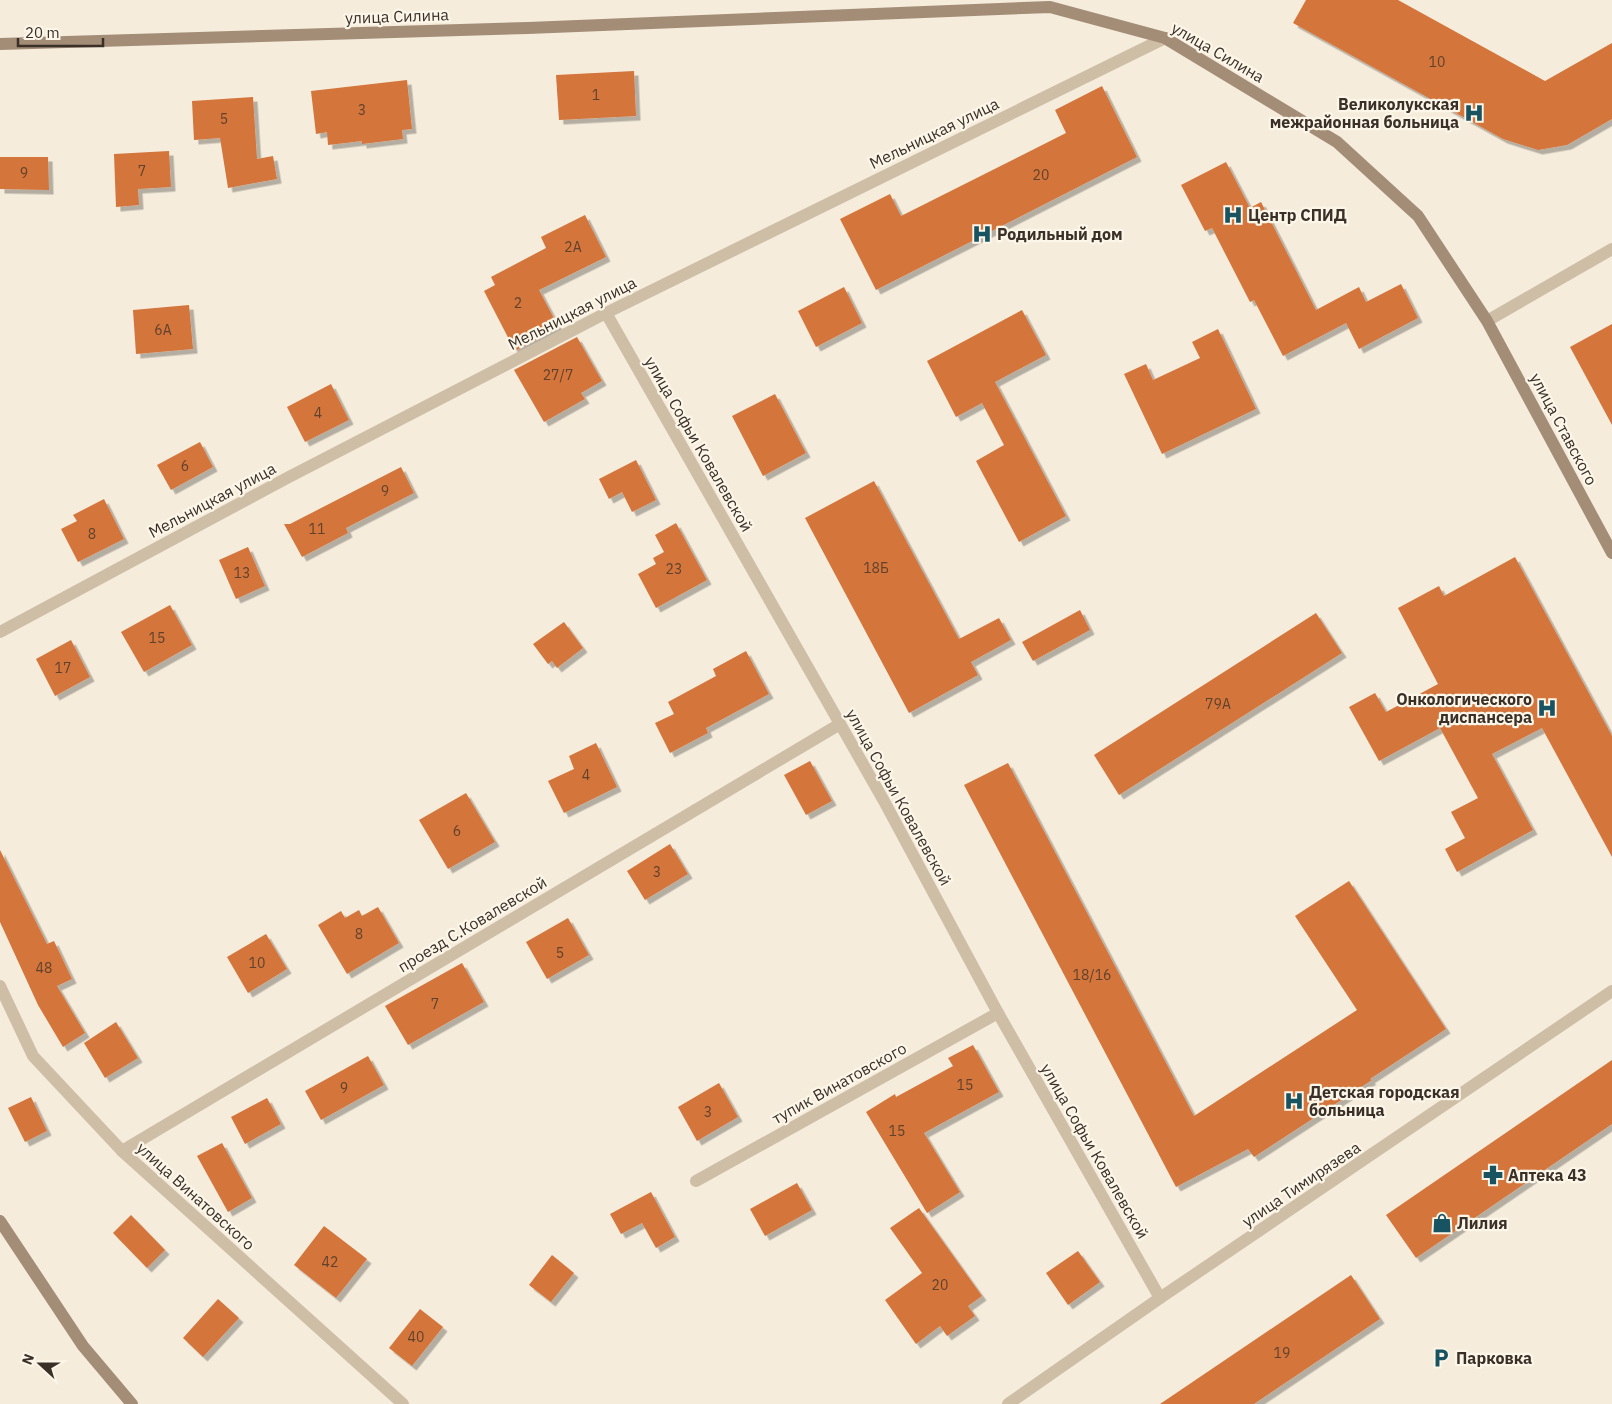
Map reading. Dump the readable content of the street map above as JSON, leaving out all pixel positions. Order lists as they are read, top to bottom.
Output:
{
  "streets": {
    "street": [
      "улица Силина",
      "Мельницкая улица",
      "улица Ставского",
      "улица Софьи Ковалевской",
      "проезд С.Ковалевской",
      "тупик Винатовского",
      "улица Тимирязева",
      "улица Винатовского"
    ]
  },
  "crossings": [
    ["улица Силина", "Мельницкая улица"],
    ["улица Силина", "улица Ставского"],
    ["Мельницкая улица", "улица Софьи Ковалевской"],
    ["улица Софьи Ковалевской", "проезд С.Ковалевской"],
    ["улица Софьи Ковалевской", "тупик Винатовского"],
    ["улица Софьи Ковалевской", "улица Тимирязева"],
    ["проезд С.Ковалевской", "улица Винатовского"]
  ],
  "places": {
    "hospital": [
      "Великолукская межрайонная больница",
      "Центр СПИД",
      "Родильный дом",
      "Онкологического диспансера",
      "Детская городская больница"
    ],
    "pharmacy": ["Аптека 43"],
    "shop": ["Лилия"],
    "parking": ["Парковка"]
  },
  "house_numbers": [
    "10",
    "1",
    "3",
    "5",
    "7",
    "9",
    "20",
    "2А",
    "2",
    "6А",
    "27/7",
    "4",
    "6",
    "9",
    "11",
    "8",
    "18Б",
    "23",
    "13",
    "15",
    "17",
    "79А",
    "4",
    "6",
    "3",
    "8",
    "5",
    "10",
    "48",
    "18/16",
    "7",
    "15",
    "9",
    "3",
    "15",
    "42",
    "20",
    "40",
    "19"
  ],
  "scale_bar": "20 m",
  "north": "left"
}
